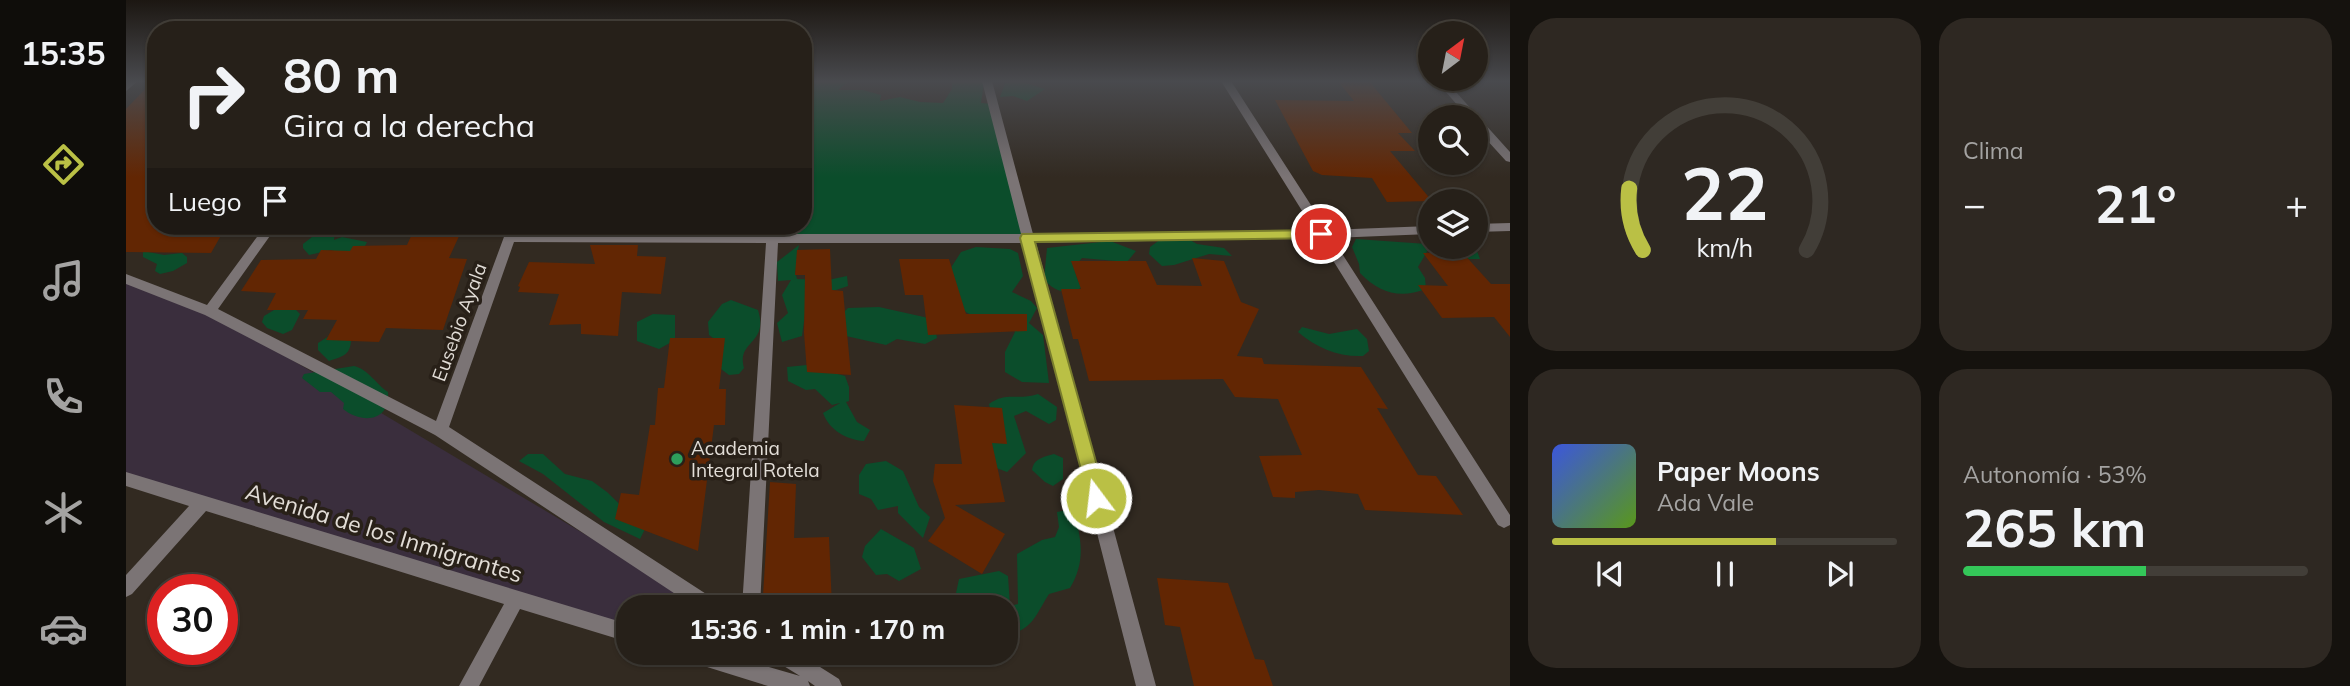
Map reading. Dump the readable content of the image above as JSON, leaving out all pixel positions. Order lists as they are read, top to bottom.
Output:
{
  "streets": {
    "street": ["Eusebio Ayala", "Avenida de los Inmigrantes"]
  },
  "places": ["Academia Integral Rotela"],
  "north": "top right",
  "page": {
    "tabs": "15:35",
    "tile": [
      "Clima",
      ["Autonomía · 53%", "265 km"]
    ],
    "turn": ["80 m", "Gira a la derecha"],
    "then": "Luego",
    "heat": ["−", "21°", "+"],
    "song": ["Paper Moons", "Ada Vale"],
    "limit": "30",
    "trip": "15:36 · 1 min · 170 m",
    "gauge": ["22", "km/h"]
  }
}
